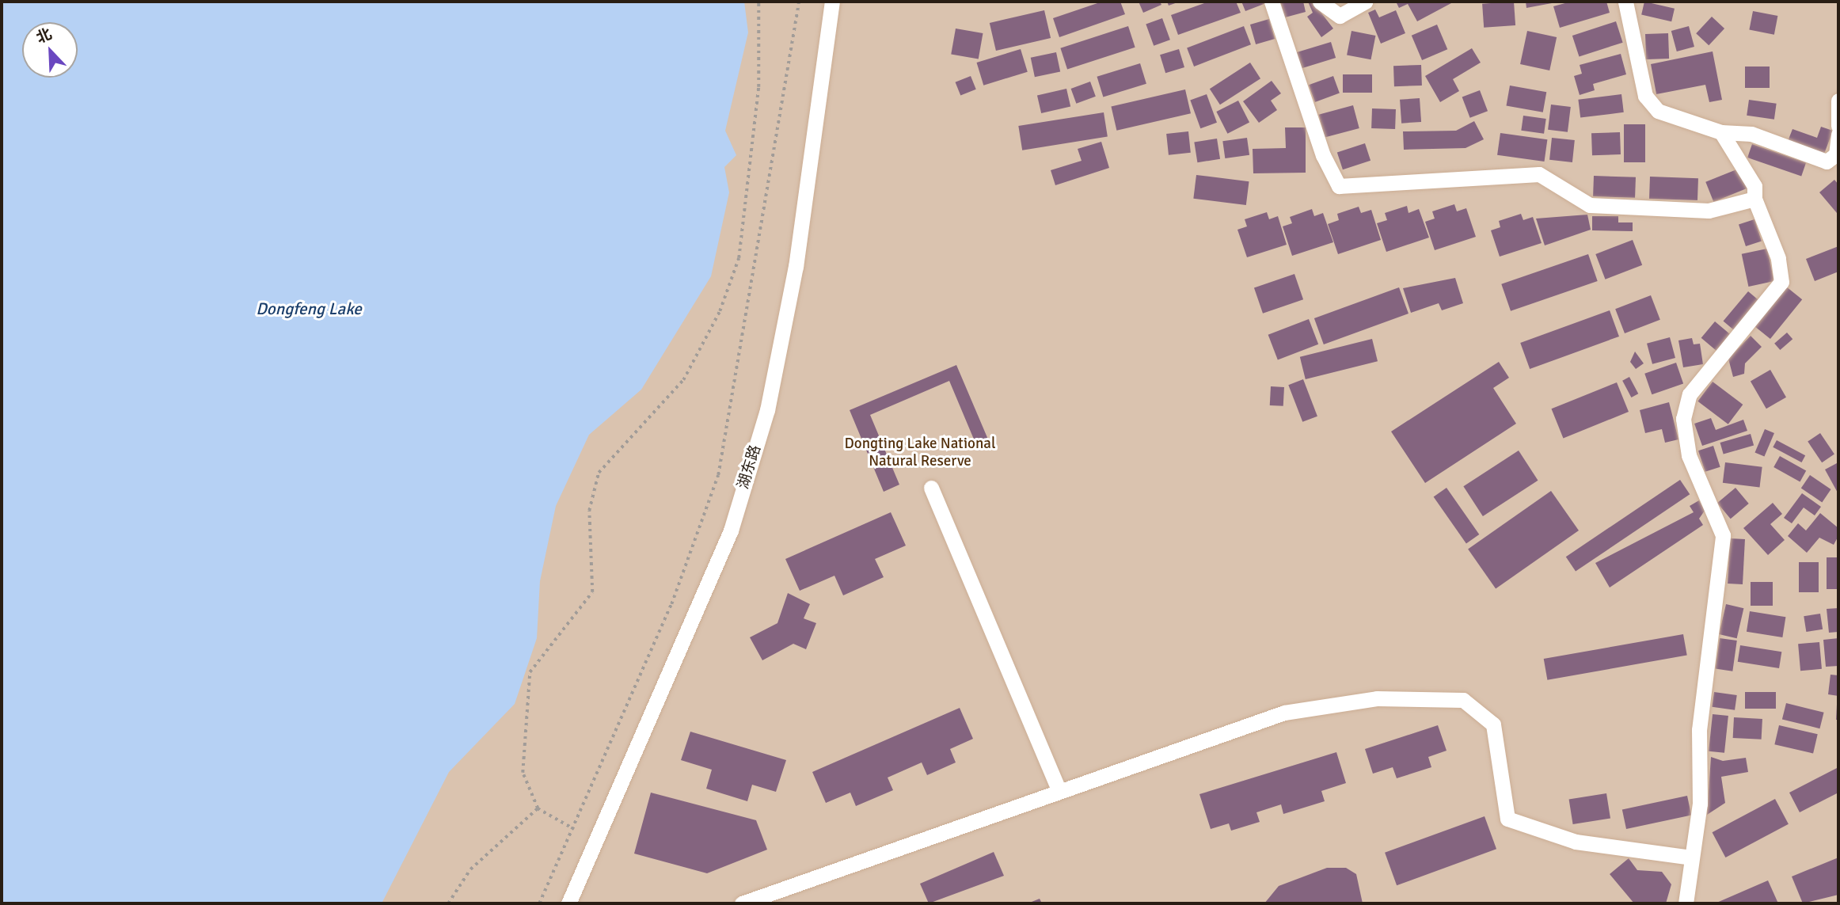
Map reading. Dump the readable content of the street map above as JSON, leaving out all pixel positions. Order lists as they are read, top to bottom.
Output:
{
  "streets": {
    "street": ["湖东路"]
  },
  "water": ["Dongfeng Lake"],
  "parks": ["Dongting Lake National Natural Reserve"],
  "north": "top left"
}
